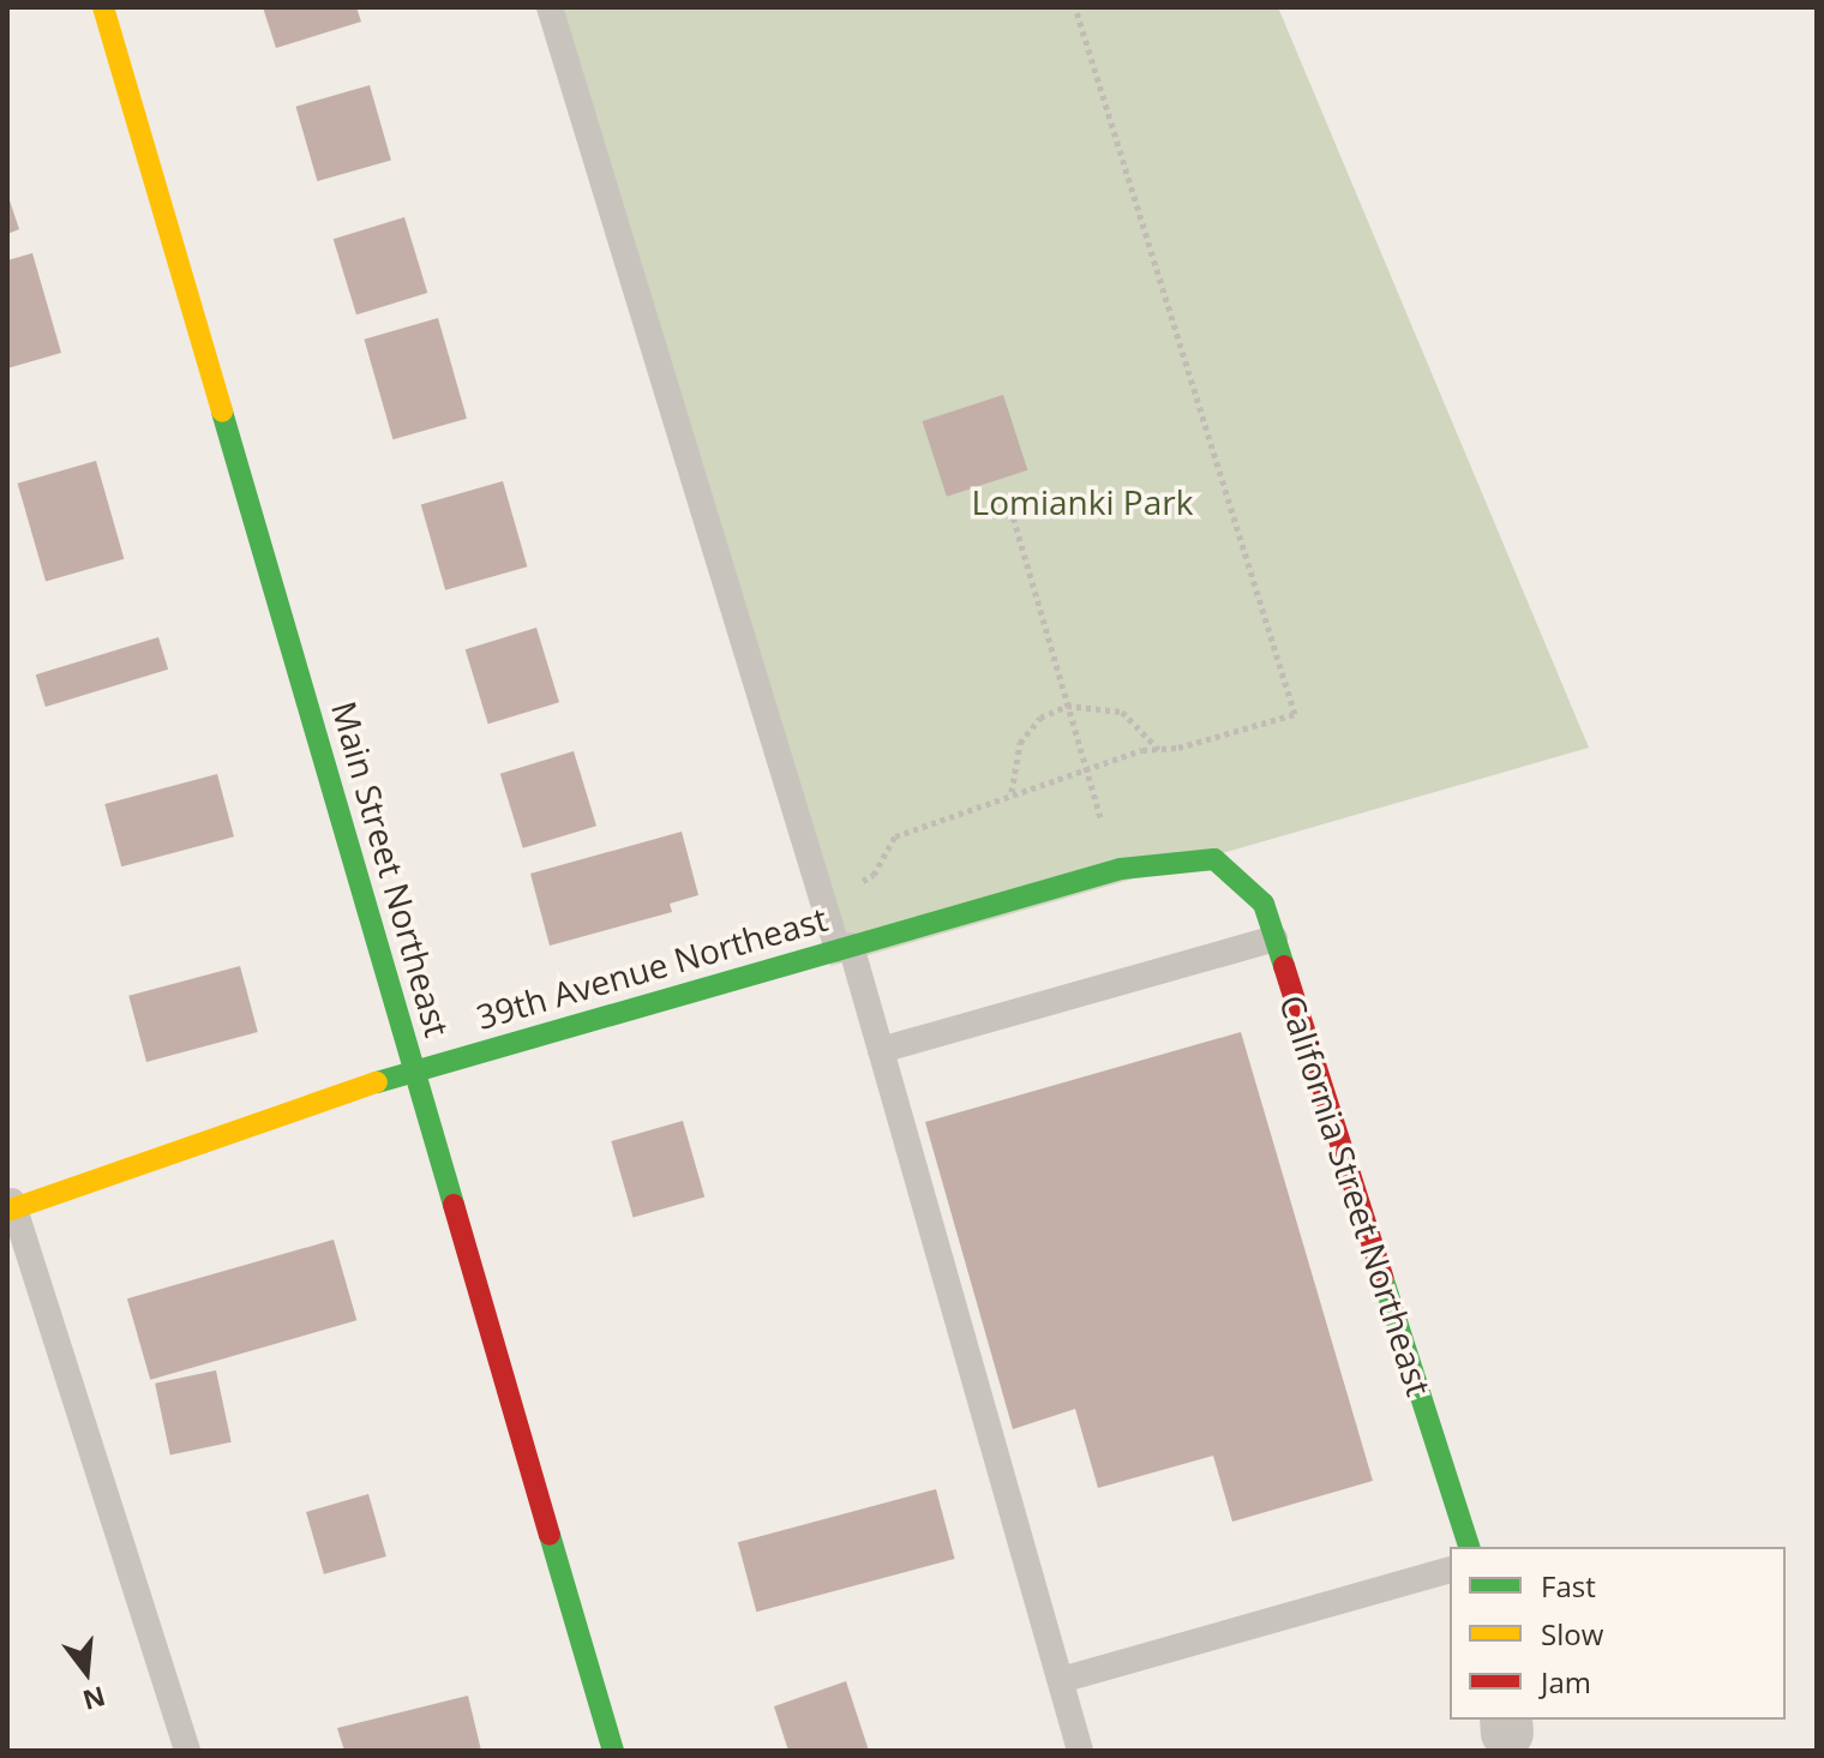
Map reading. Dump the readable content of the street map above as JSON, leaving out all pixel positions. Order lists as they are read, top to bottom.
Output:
{
  "streets": {
    "street": ["Main Street Northeast", "39th Avenue Northeast", "California Street Northeast"]
  },
  "crossings": [
    ["Main Street Northeast", "39th Avenue Northeast"],
    ["39th Avenue Northeast", "California Street Northeast"]
  ],
  "parks": ["Lomianki Park"],
  "legend": ["Fast", "Slow", "Jam"],
  "north": "bottom"
}
